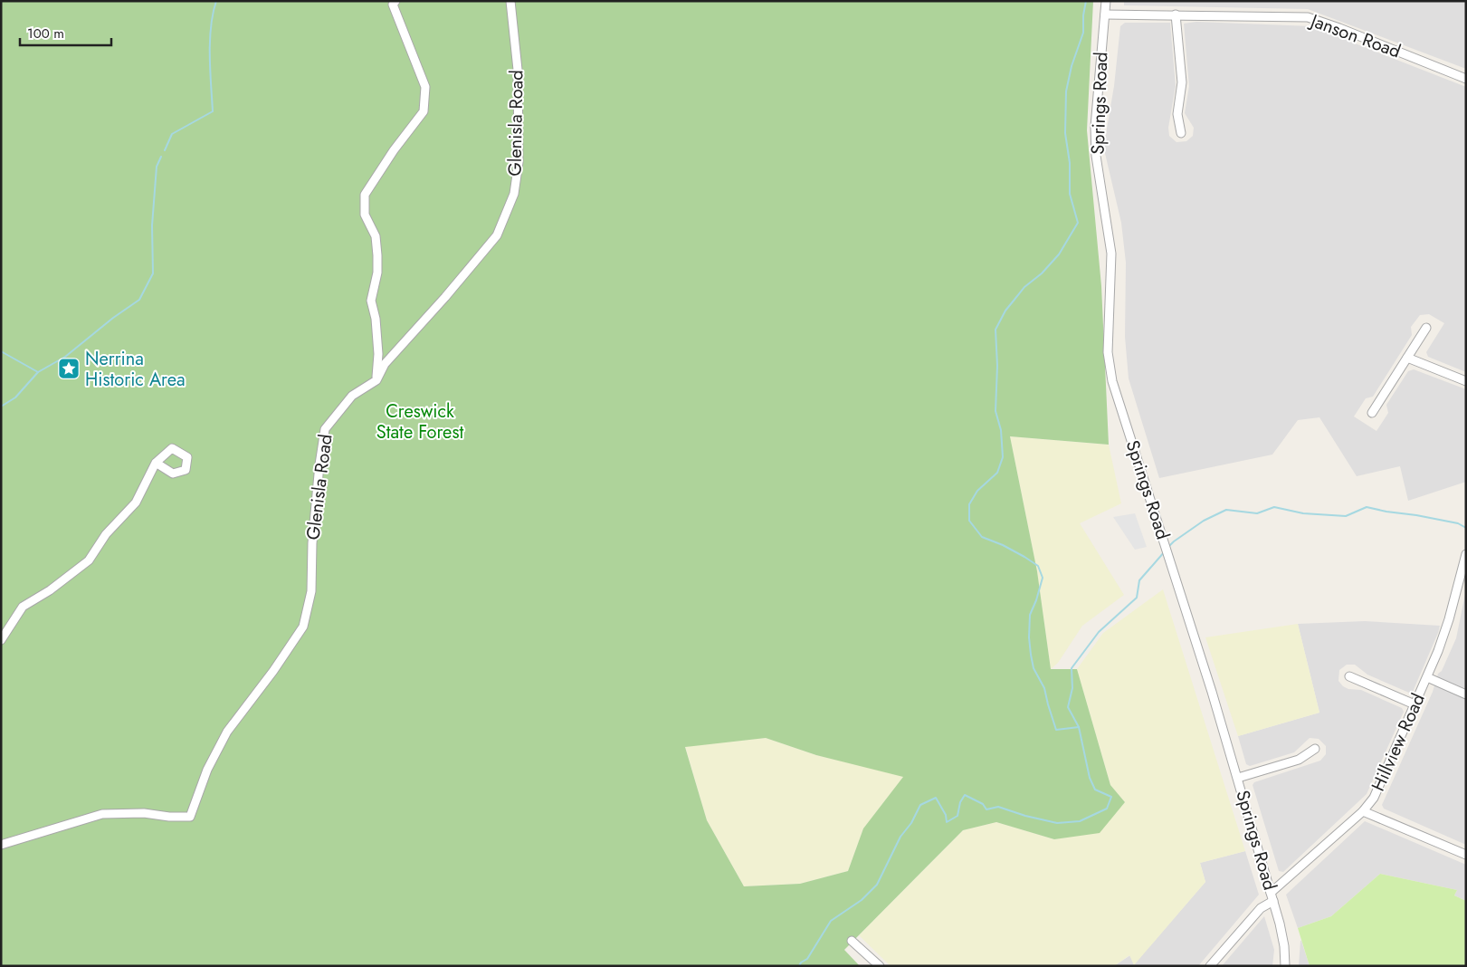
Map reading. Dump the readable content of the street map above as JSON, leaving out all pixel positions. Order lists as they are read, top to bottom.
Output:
{
  "streets": {
    "street": [
      "Janson Road",
      "Springs Road",
      "Glenisla Road",
      "Hillview Road"
    ]
  },
  "crossings": [
    ["Janson Road", "Springs Road"],
    ["Springs Road", "Hillview Road"]
  ],
  "parks": ["Creswick State Forest"],
  "places": {
    "place": ["Nerrina Historic Area"]
  },
  "scale_bar": "100 m"
}
